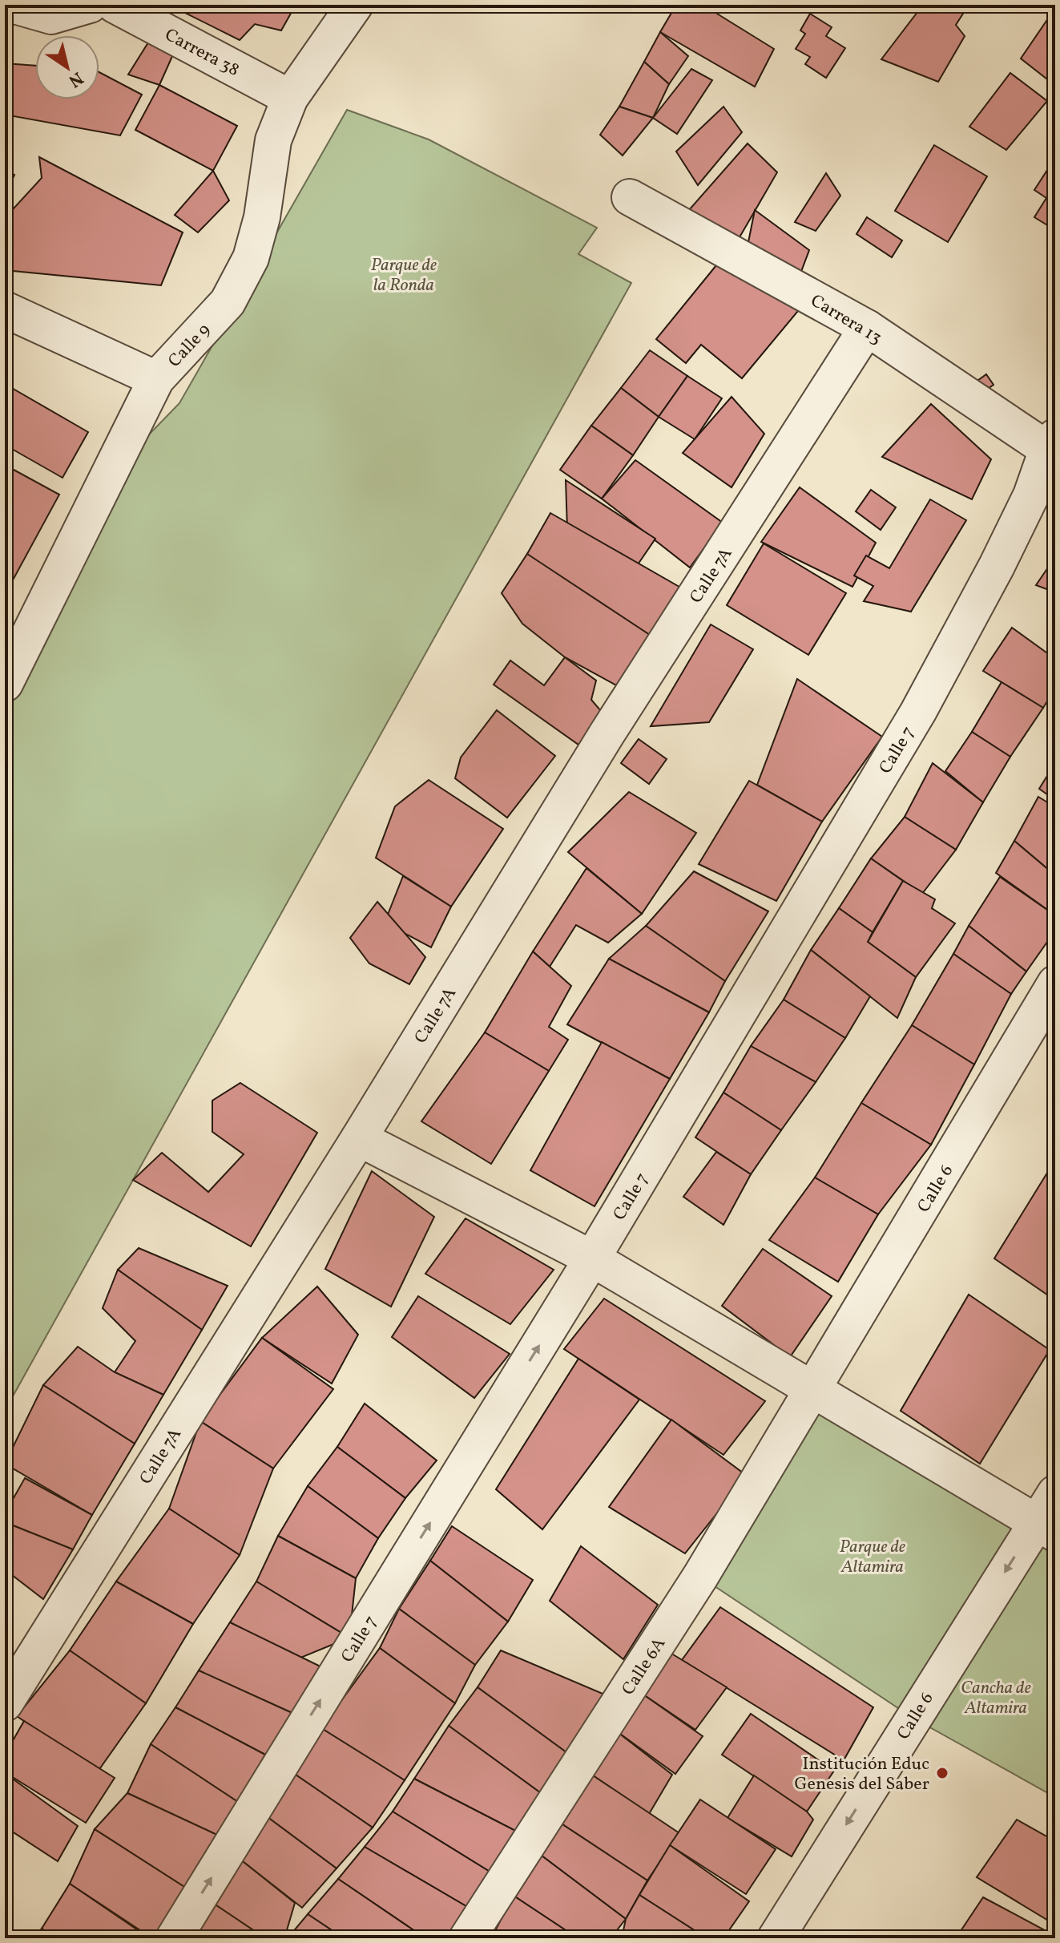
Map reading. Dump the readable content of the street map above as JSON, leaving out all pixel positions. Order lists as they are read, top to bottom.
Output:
{
  "streets": {
    "street": [
      "Carrera 38",
      "Carrera 13",
      "Calle 9",
      "Calle 7A",
      "Calle 7",
      "Calle 6",
      "Calle 6A"
    ]
  },
  "crossings": [
    ["Carrera 38", "Calle 9"],
    ["Carrera 13", "Calle 7A"],
    ["Carrera 13", "Calle 7"],
    ["Calle 6", "Calle 6A"]
  ],
  "one_way": ["Calle 7", "Calle 6"],
  "parks": ["Parque de la Ronda", "Parque de Altamira", "Cancha de Altamira"],
  "places": ["Institución Educ Genesis del Saber"],
  "north": "bottom right"
}
